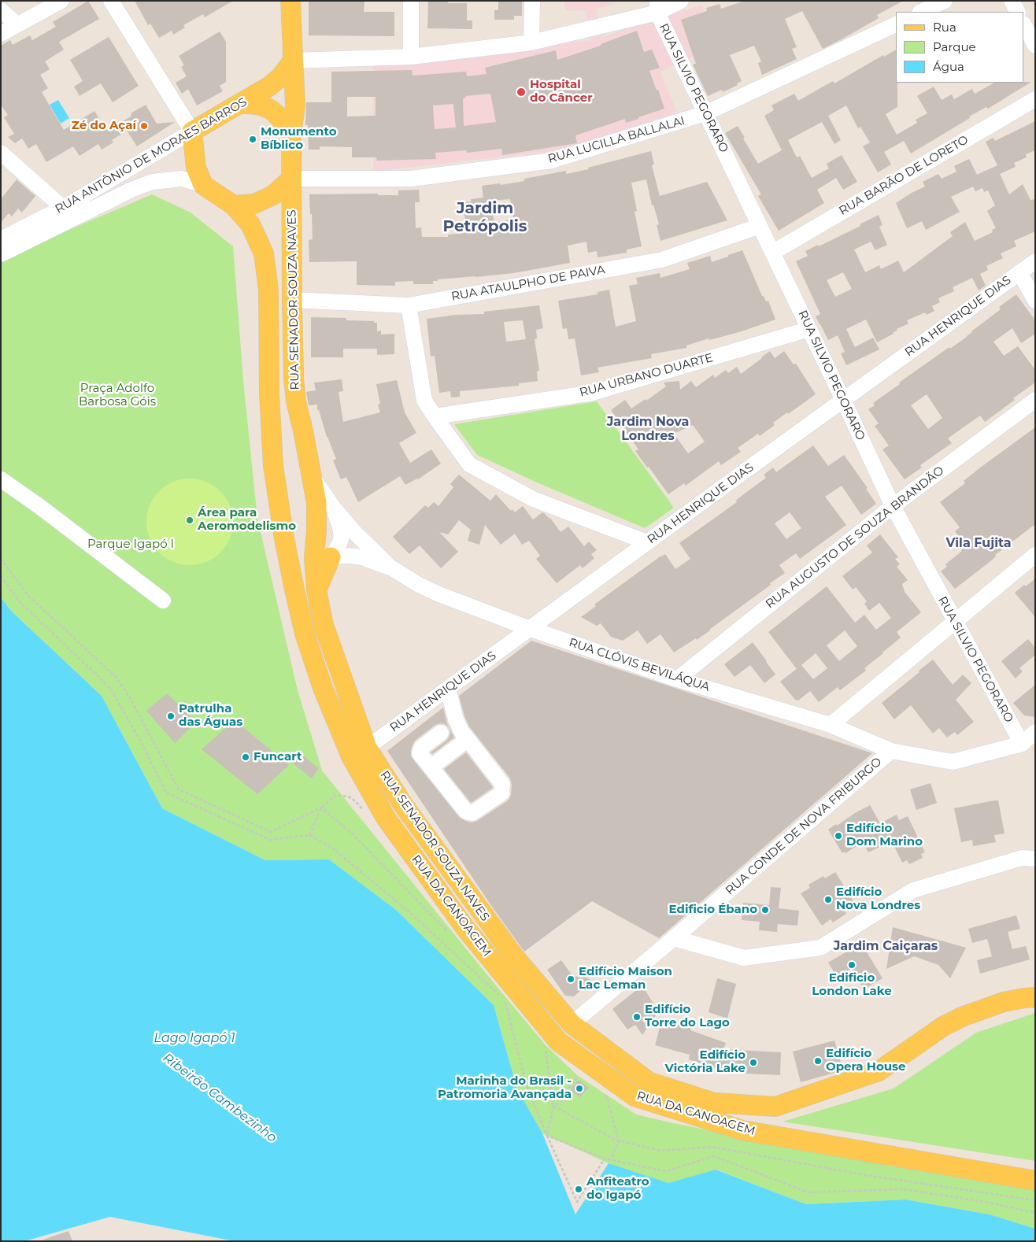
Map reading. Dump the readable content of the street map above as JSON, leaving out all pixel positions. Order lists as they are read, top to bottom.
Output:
{
  "streets": {
    "main road": ["RUA ANTÔNIO DE MORAES BARROS", "RUA SENADOR SOUZA NAVES", "RUA DA CANOAGEM"],
    "street": [
      "RUA SILVIO PEGORARO",
      "RUA LUCILLA BALLALAI",
      "RUA BARÃO DE LORETO",
      "RUA ATAULPHO DE PAIVA",
      "RUA HENRIQUE DIAS",
      "RUA URBANO DUARTE",
      "RUA AUGUSTO DE SOUZA BRANDÃO",
      "RUA CLÓVIS BEVILÁQUA",
      "RUA CONDE DE NOVA FRIBURGO"
    ]
  },
  "crossings": [
    ["RUA SILVIO PEGORARO", "RUA LUCILLA BALLALAI"],
    ["RUA SILVIO PEGORARO", "RUA BARÃO DE LORETO"],
    ["RUA SILVIO PEGORARO", "RUA ATAULPHO DE PAIVA"],
    ["RUA SILVIO PEGORARO", "RUA HENRIQUE DIAS"],
    ["RUA SILVIO PEGORARO", "RUA URBANO DUARTE"],
    ["RUA SILVIO PEGORARO", "RUA AUGUSTO DE SOUZA BRANDÃO"],
    ["RUA SILVIO PEGORARO", "RUA CLÓVIS BEVILÁQUA"],
    ["RUA LUCILLA BALLALAI", "RUA ANTÔNIO DE MORAES BARROS"],
    ["RUA LUCILLA BALLALAI", "RUA SENADOR SOUZA NAVES"],
    ["RUA ANTÔNIO DE MORAES BARROS", "RUA SENADOR SOUZA NAVES"],
    ["RUA ATAULPHO DE PAIVA", "RUA SENADOR SOUZA NAVES"],
    ["RUA SENADOR SOUZA NAVES", "RUA HENRIQUE DIAS"],
    ["RUA SENADOR SOUZA NAVES", "RUA CLÓVIS BEVILÁQUA"],
    ["RUA SENADOR SOUZA NAVES", "RUA CONDE DE NOVA FRIBURGO"],
    ["RUA SENADOR SOUZA NAVES", "RUA DA CANOAGEM"],
    ["RUA HENRIQUE DIAS", "RUA CLÓVIS BEVILÁQUA"],
    ["RUA HENRIQUE DIAS", "RUA DA CANOAGEM"],
    ["RUA AUGUSTO DE SOUZA BRANDÃO", "RUA CLÓVIS BEVILÁQUA"],
    ["RUA CLÓVIS BEVILÁQUA", "RUA CONDE DE NOVA FRIBURGO"]
  ],
  "districts": [
    "Jardim Petrópolis",
    "Jardim Nova Londres",
    "Vila Fujita",
    "Jardim Caiçaras"
  ],
  "water": ["Lago Igapó 1", "Ribeirão Cambezinho"],
  "parks": ["Praça Adolfo Barbosa Góis", "Parque Igapó I"],
  "places": [
    "Hospital do Câncer",
    "Zé do Açaí",
    "Monumento Bíblico",
    "Área para Aeromodelismo",
    "Patrulha das Águas",
    "Funcart",
    "Edifício Dom Marino",
    "Edifício Nova Londres",
    "Edificio Ébano",
    "Edificio London Lake",
    "Edifício Maison Lac Leman",
    "Edifício Torre do Lago",
    "Edifício Opera House",
    "Edifício Victória Lake",
    "Marinha do Brasil - Patromoria Avançada",
    "Anfiteatro do Igapó"
  ],
  "legend": ["Rua", "Parque", "Água"]
}
